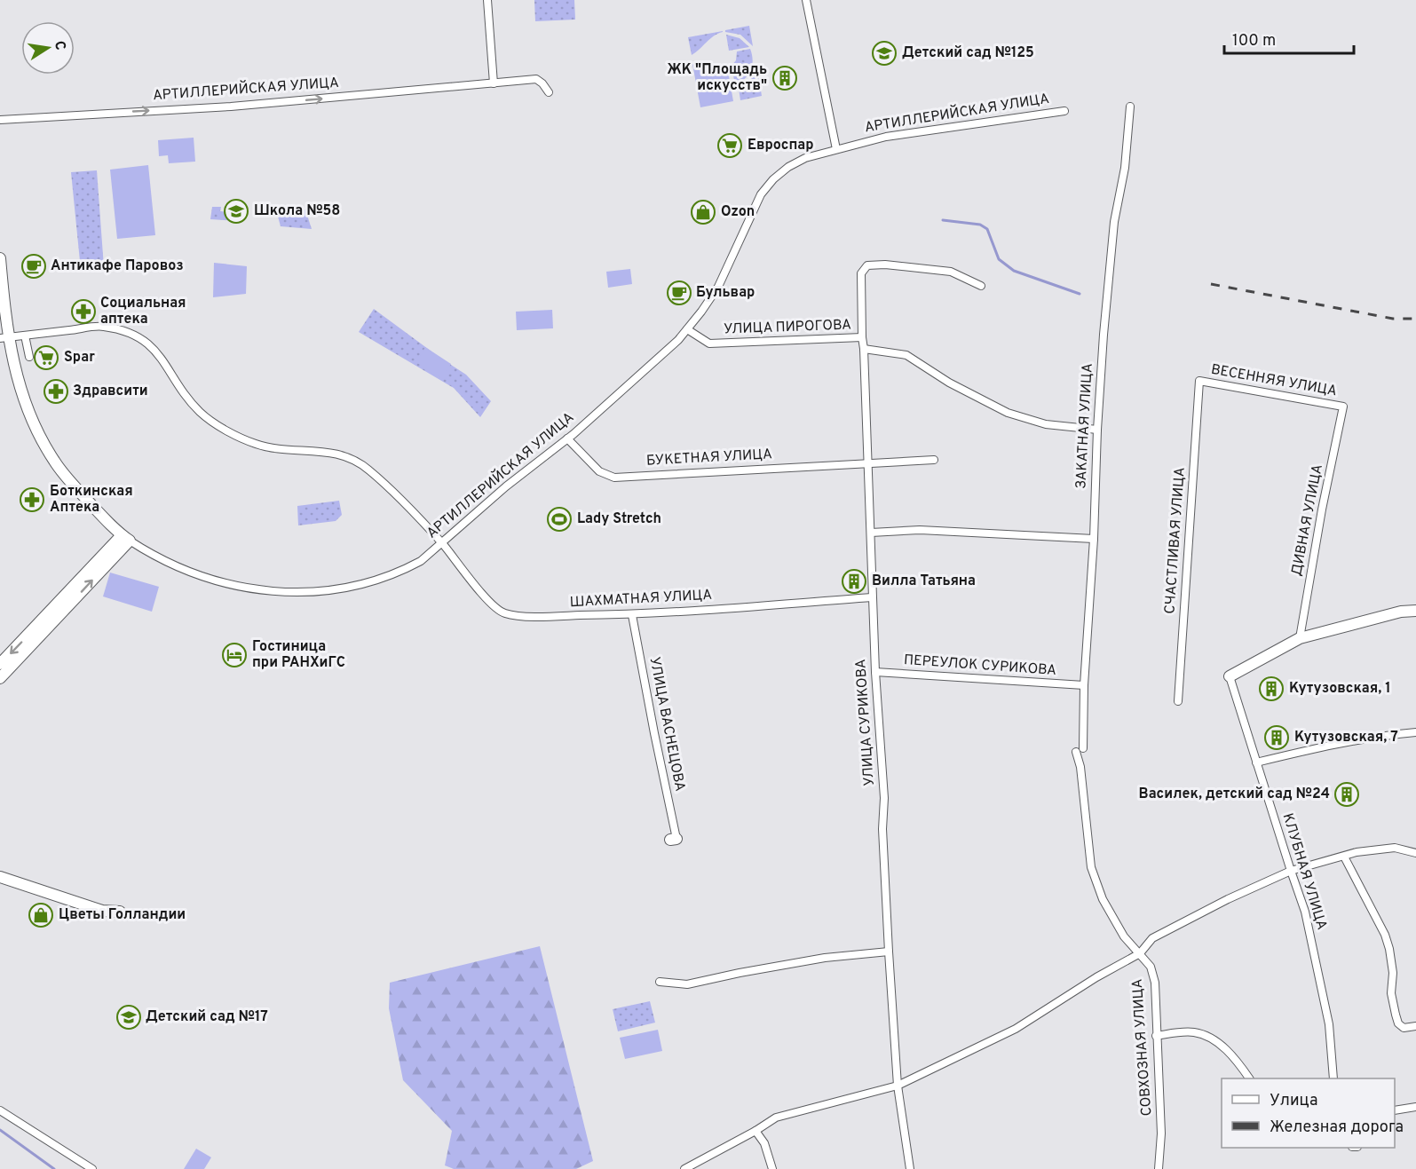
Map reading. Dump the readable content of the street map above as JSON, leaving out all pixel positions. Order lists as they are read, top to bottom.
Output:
{
  "streets": {
    "main road": ["АРТИЛЛЕРИЙСКАЯ УЛИЦА"],
    "street": [
      "УЛИЦА ПИРОГОВА",
      "ВЕСЕННЯЯ УЛИЦА",
      "ЗАКАТНАЯ УЛИЦА",
      "БУКЕТНАЯ УЛИЦА",
      "ДИВНАЯ УЛИЦА",
      "СЧАСТЛИВАЯ УЛИЦА",
      "ШАХМАТНАЯ УЛИЦА",
      "ПЕРЕУЛОК СУРИКОВА",
      "УЛИЦА СУРИКОВА",
      "УЛИЦА ВАСНЕЦОВА",
      "КЛУБНАЯ УЛИЦА",
      "СОВХОЗНАЯ УЛИЦА"
    ]
  },
  "crossings": [
    ["АРТИЛЛЕРИЙСКАЯ УЛИЦА", "УЛИЦА ПИРОГОВА"],
    ["АРТИЛЛЕРИЙСКАЯ УЛИЦА", "БУКЕТНАЯ УЛИЦА"],
    ["АРТИЛЛЕРИЙСКАЯ УЛИЦА", "ШАХМАТНАЯ УЛИЦА"],
    ["УЛИЦА ПИРОГОВА", "УЛИЦА СУРИКОВА"],
    ["ВЕСЕННЯЯ УЛИЦА", "ДИВНАЯ УЛИЦА"],
    ["ВЕСЕННЯЯ УЛИЦА", "СЧАСТЛИВАЯ УЛИЦА"],
    ["ЗАКАТНАЯ УЛИЦА", "ПЕРЕУЛОК СУРИКОВА"],
    ["ЗАКАТНАЯ УЛИЦА", "СОВХОЗНАЯ УЛИЦА"],
    ["БУКЕТНАЯ УЛИЦА", "УЛИЦА СУРИКОВА"],
    ["ШАХМАТНАЯ УЛИЦА", "УЛИЦА СУРИКОВА"],
    ["ШАХМАТНАЯ УЛИЦА", "УЛИЦА ВАСНЕЦОВА"],
    ["ПЕРЕУЛОК СУРИКОВА", "УЛИЦА СУРИКОВА"]
  ],
  "places": {
    "school or university": ["Детский сад №125", "Школа №58", "Детский сад №17"],
    "building": [
      "ЖК \"Площадь искусств\"",
      "Вилла Татьяна",
      "Кутузовская, 1",
      "Кутузовская, 7",
      "Василек, детский сад №24"
    ],
    "supermarket": ["Евроспар", "Spar"],
    "shop": ["Ozon", "Цветы Голландии"],
    "cafe": ["Антикафе Паровоз", "Бульвар"],
    "pharmacy": ["Социальная аптека", "Здравсити", "Боткинская Аптека"],
    "sports": ["Lady Stretch"],
    "hotel": ["Гостиница при РАНХиГС"]
  },
  "legend": ["Улица", "Железная дорога"],
  "scale_bar": "100 m",
  "north": "right"
}
